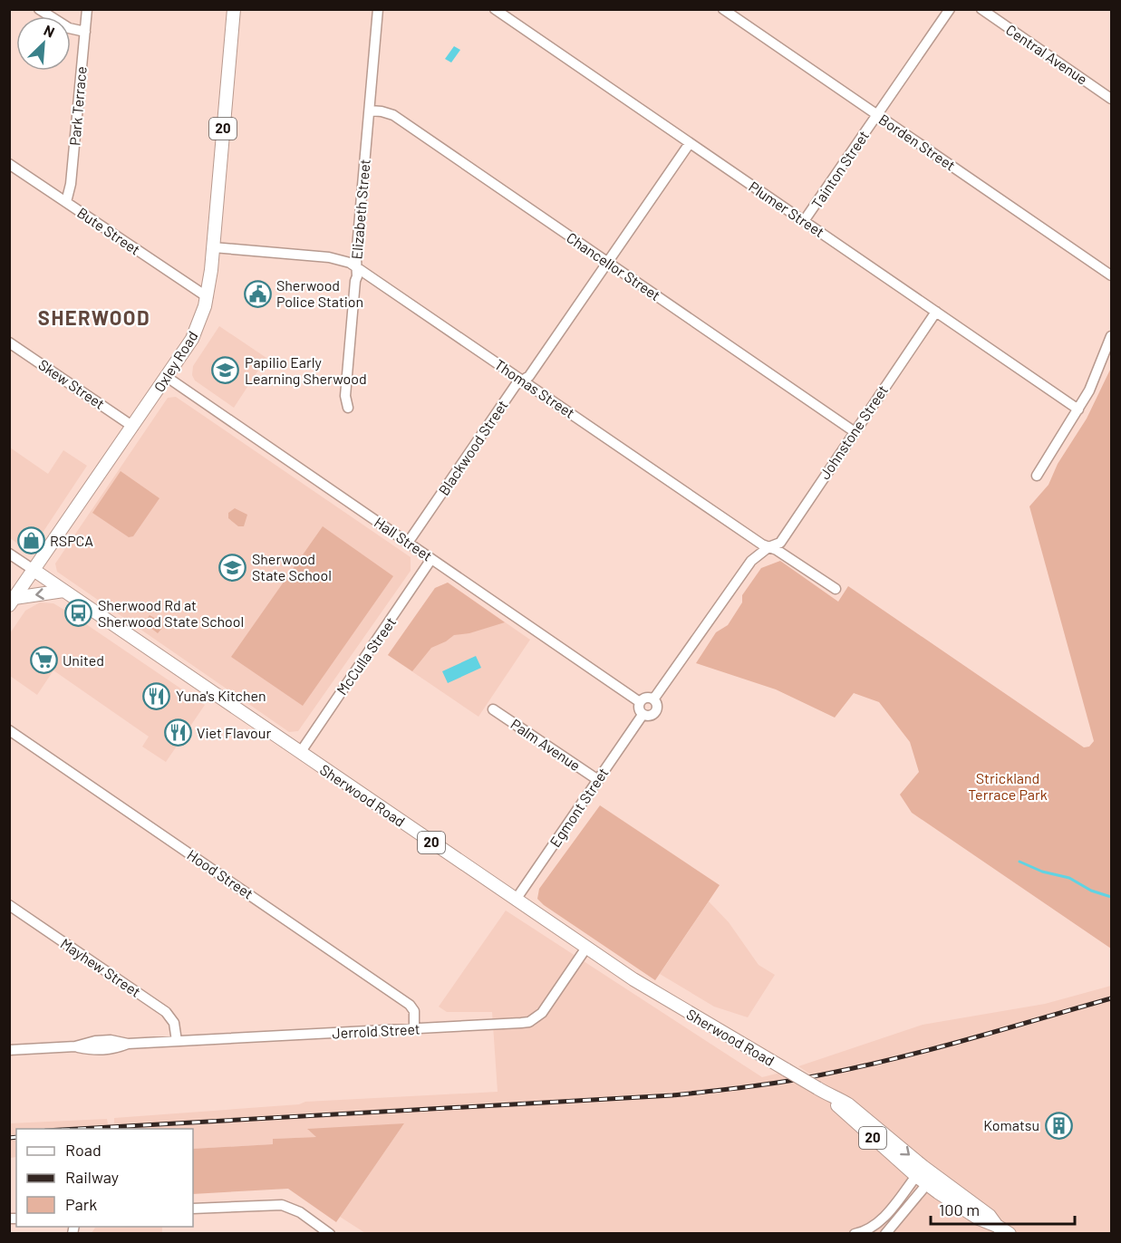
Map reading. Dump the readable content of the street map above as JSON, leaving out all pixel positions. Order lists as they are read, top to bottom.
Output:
{
  "streets": {
    "main road": ["20", "Oxley Road", "Sherwood Road"],
    "street": [
      "Central Avenue",
      "Park Terrace",
      "Borden Street",
      "Tainton Street",
      "Elizabeth Street",
      "Plumer Street",
      "Bute Street",
      "Chancellor Street",
      "Skew Street",
      "Thomas Street",
      "Johnstone Street",
      "Blackwood Street",
      "Hall Street",
      "McCulla Street",
      "Palm Avenue",
      "Egmont Street",
      "Hood Street",
      "Mayhew Street",
      "Jerrold Street"
    ]
  },
  "crossings": [
    ["Park Terrace", "Bute Street"],
    ["Borden Street", "Tainton Street"],
    ["Tainton Street", "Plumer Street"],
    ["Elizabeth Street", "Chancellor Street"],
    ["Elizabeth Street", "Thomas Street"],
    ["Plumer Street", "Johnstone Street"],
    ["Plumer Street", "Blackwood Street"],
    ["Bute Street", "Oxley Road"],
    ["Chancellor Street", "Johnstone Street"],
    ["Chancellor Street", "Blackwood Street"],
    ["Oxley Road", "Skew Street"],
    ["Oxley Road", "Thomas Street"],
    ["Oxley Road", "Hall Street"],
    ["Oxley Road", "Sherwood Road"],
    ["Thomas Street", "Johnstone Street"],
    ["Thomas Street", "Blackwood Street"],
    ["Blackwood Street", "Hall Street"],
    ["Hall Street", "McCulla Street"],
    ["Hall Street", "Egmont Street"],
    ["McCulla Street", "Sherwood Road"],
    ["Palm Avenue", "Egmont Street"],
    ["Sherwood Road", "Egmont Street"],
    ["Sherwood Road", "Jerrold Street"],
    ["Hood Street", "Jerrold Street"],
    ["Mayhew Street", "Jerrold Street"]
  ],
  "districts": ["SHERWOOD"],
  "parks": ["Strickland Terrace Park"],
  "places": {
    "public building": ["Sherwood Police Station"],
    "school or university": ["Papilio Early Learning Sherwood", "Sherwood State School"],
    "shop": ["RSPCA"],
    "bus stop": ["Sherwood Rd at Sherwood State School"],
    "supermarket": ["United"],
    "restaurant": ["Yuna's Kitchen", "Viet Flavour"],
    "building": ["Komatsu"]
  },
  "legend": ["Road", "Railway", "Park"],
  "scale_bar": "100 m",
  "north": "top right"
}
